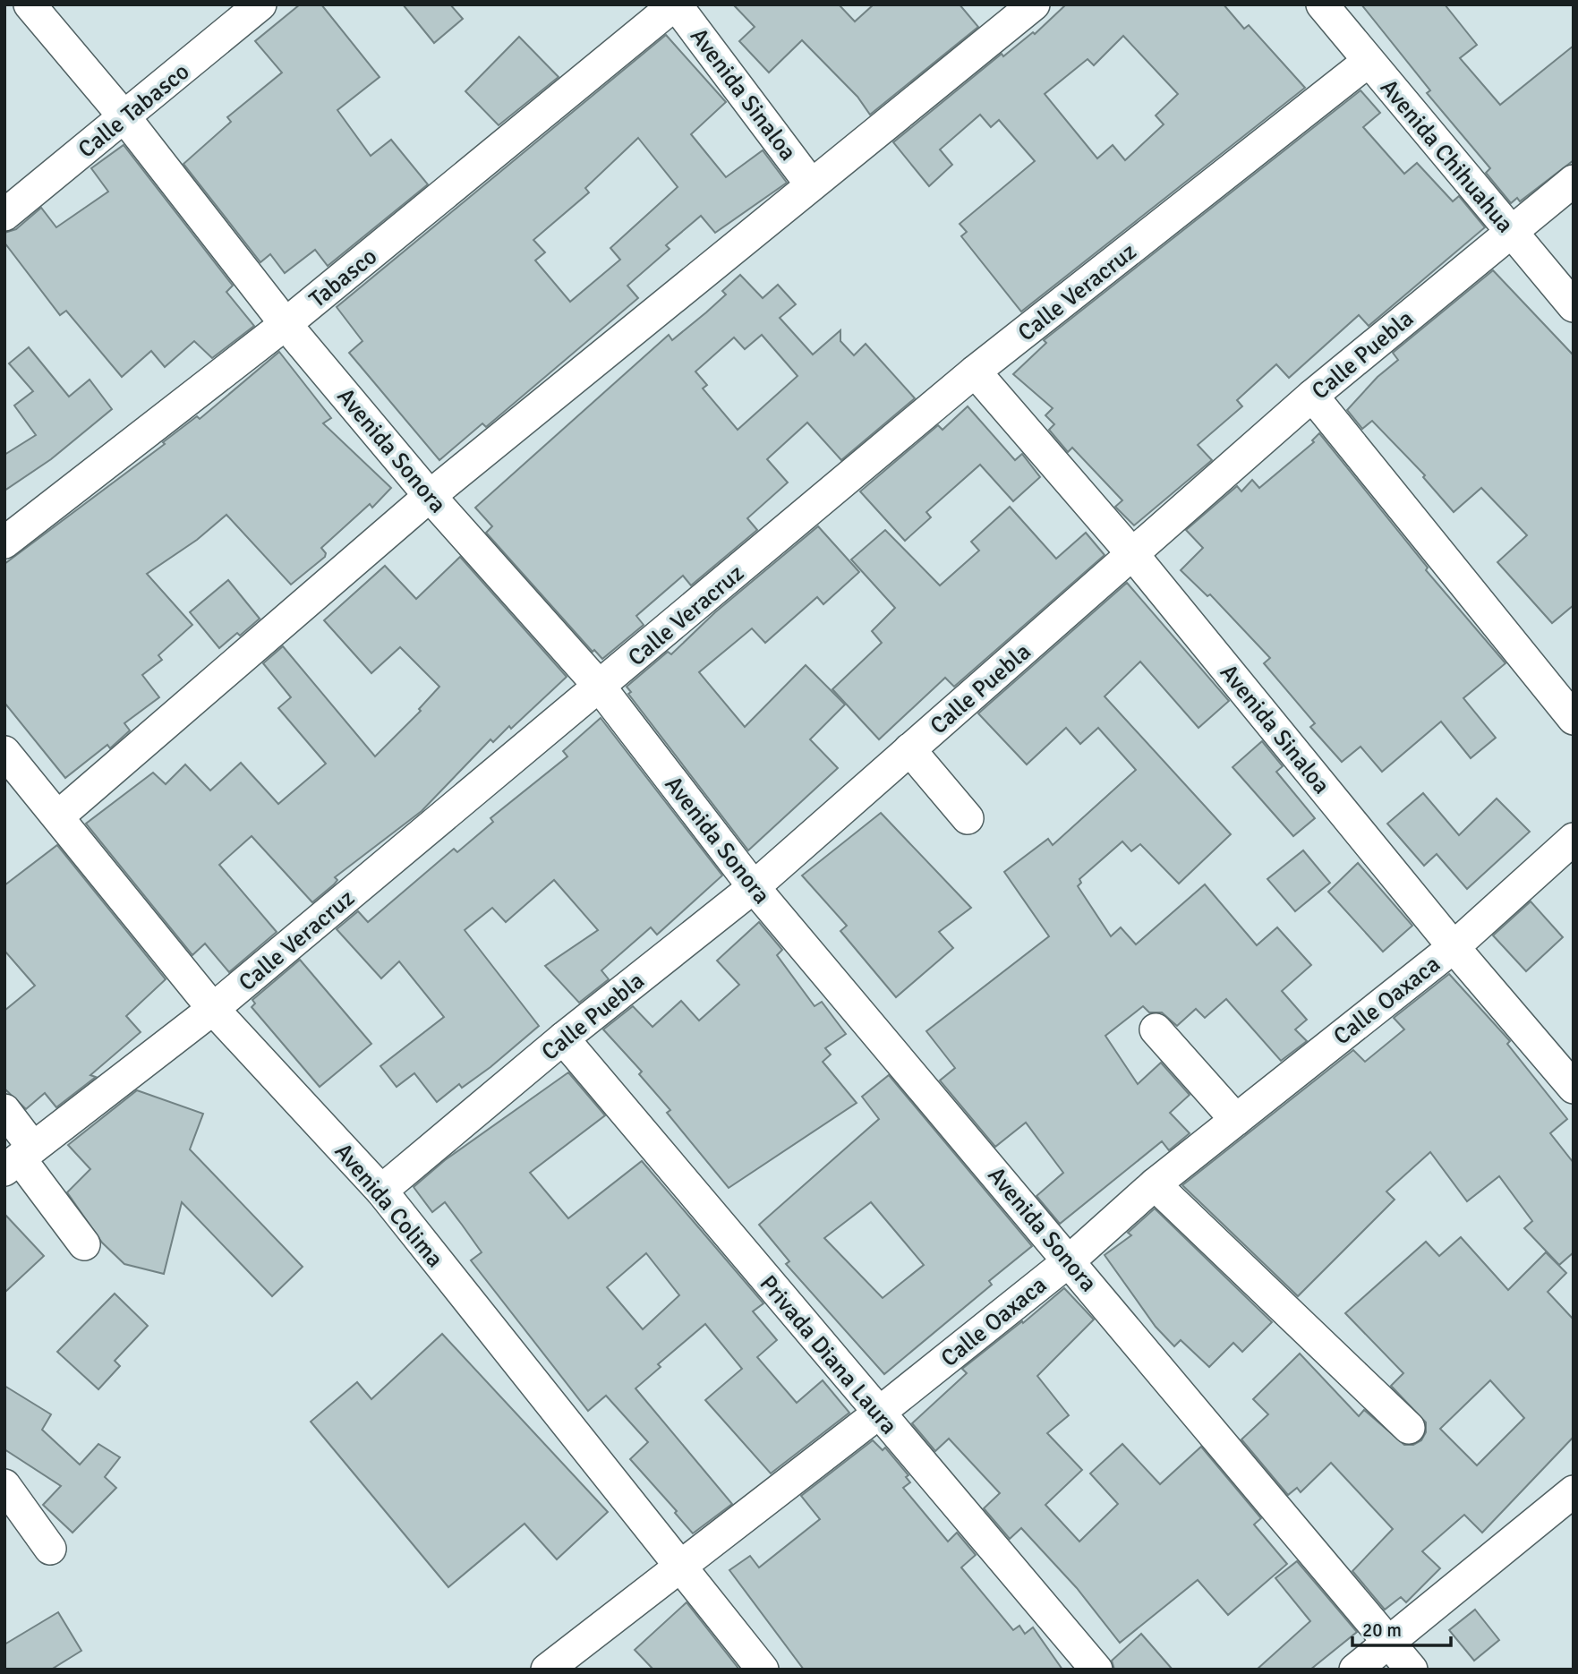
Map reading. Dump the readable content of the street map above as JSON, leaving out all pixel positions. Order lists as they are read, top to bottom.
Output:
{
  "streets": {
    "street": [
      "Avenida Sinaloa",
      "Calle Tabasco",
      "Avenida Chihuahua",
      "Tabasco",
      "Calle Veracruz",
      "Calle Puebla",
      "Avenida Sonora",
      "Calle Oaxaca",
      "Avenida Colima",
      "Privada Diana Laura"
    ]
  },
  "crossings": [
    ["Avenida Sinaloa", "Tabasco"],
    ["Avenida Sinaloa", "Calle Veracruz"],
    ["Avenida Sinaloa", "Calle Puebla"],
    ["Avenida Sinaloa", "Calle Oaxaca"],
    ["Calle Tabasco", "Avenida Sonora"],
    ["Avenida Chihuahua", "Calle Veracruz"],
    ["Avenida Chihuahua", "Calle Puebla"],
    ["Tabasco", "Avenida Sonora"],
    ["Calle Veracruz", "Avenida Sonora"],
    ["Calle Veracruz", "Avenida Colima"],
    ["Calle Puebla", "Avenida Sonora"],
    ["Calle Puebla", "Avenida Colima"],
    ["Calle Puebla", "Privada Diana Laura"],
    ["Avenida Sonora", "Calle Oaxaca"],
    ["Calle Oaxaca", "Avenida Colima"],
    ["Calle Oaxaca", "Privada Diana Laura"]
  ],
  "scale_bar": "20 m"
}
